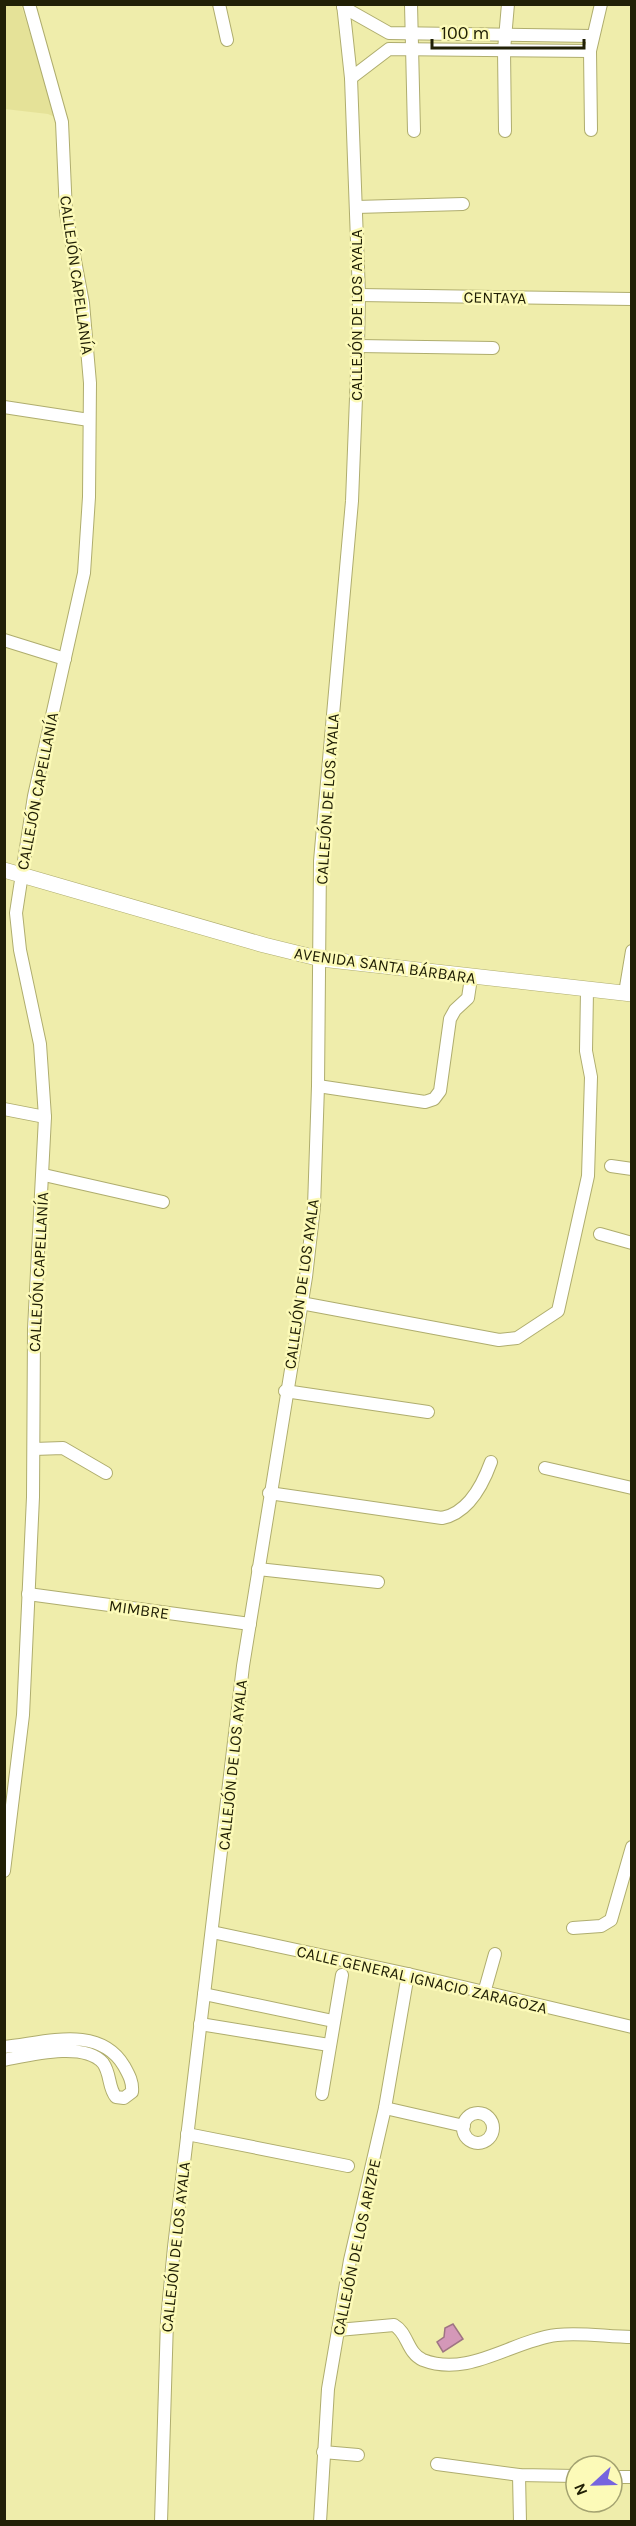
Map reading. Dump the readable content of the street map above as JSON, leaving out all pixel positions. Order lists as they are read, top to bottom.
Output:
{
  "streets": {
    "street": [
      "CALLEJÓN CAPELLANÍA",
      "CENTAYA",
      "CALLEJÓN DE LOS AYALA",
      "AVENIDA SANTA BÁRBARA",
      "MIMBRE",
      "CALLE GENERAL IGNACIO ZARAGOZA",
      "CALLEJÓN DE LOS ARIZPE"
    ]
  },
  "crossings": [
    ["CALLEJÓN CAPELLANÍA", "AVENIDA SANTA BÁRBARA"],
    ["CALLEJÓN CAPELLANÍA", "MIMBRE"],
    ["CENTAYA", "CALLEJÓN DE LOS AYALA"],
    ["CALLEJÓN DE LOS AYALA", "AVENIDA SANTA BÁRBARA"],
    ["CALLEJÓN DE LOS AYALA", "MIMBRE"],
    ["CALLEJÓN DE LOS AYALA", "CALLE GENERAL IGNACIO ZARAGOZA"],
    ["CALLE GENERAL IGNACIO ZARAGOZA", "CALLEJÓN DE LOS ARIZPE"]
  ],
  "scale_bar": "100 m",
  "north": "left"
}
